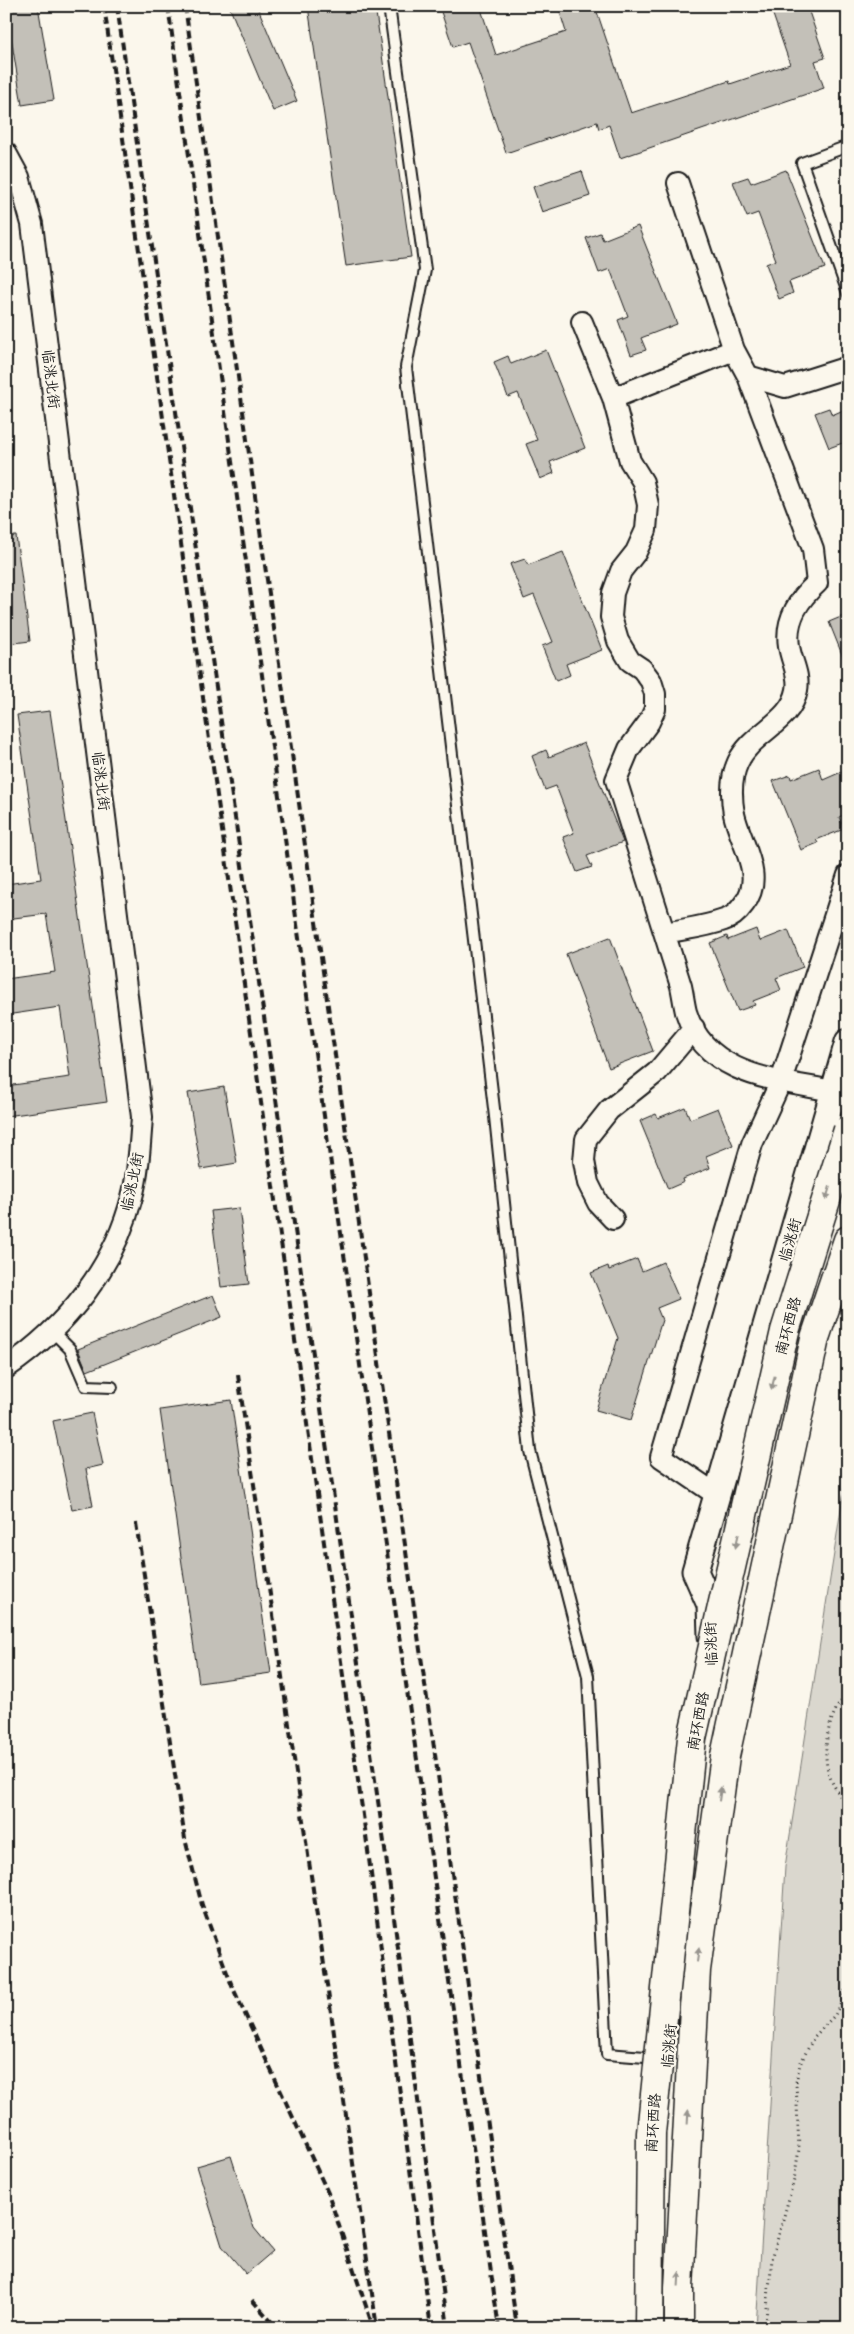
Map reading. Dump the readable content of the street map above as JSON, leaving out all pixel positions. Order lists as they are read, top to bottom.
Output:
{
  "streets": {
    "highway": ["南环西路"],
    "street": ["临洮北街", "临洮街"]
  }
}
